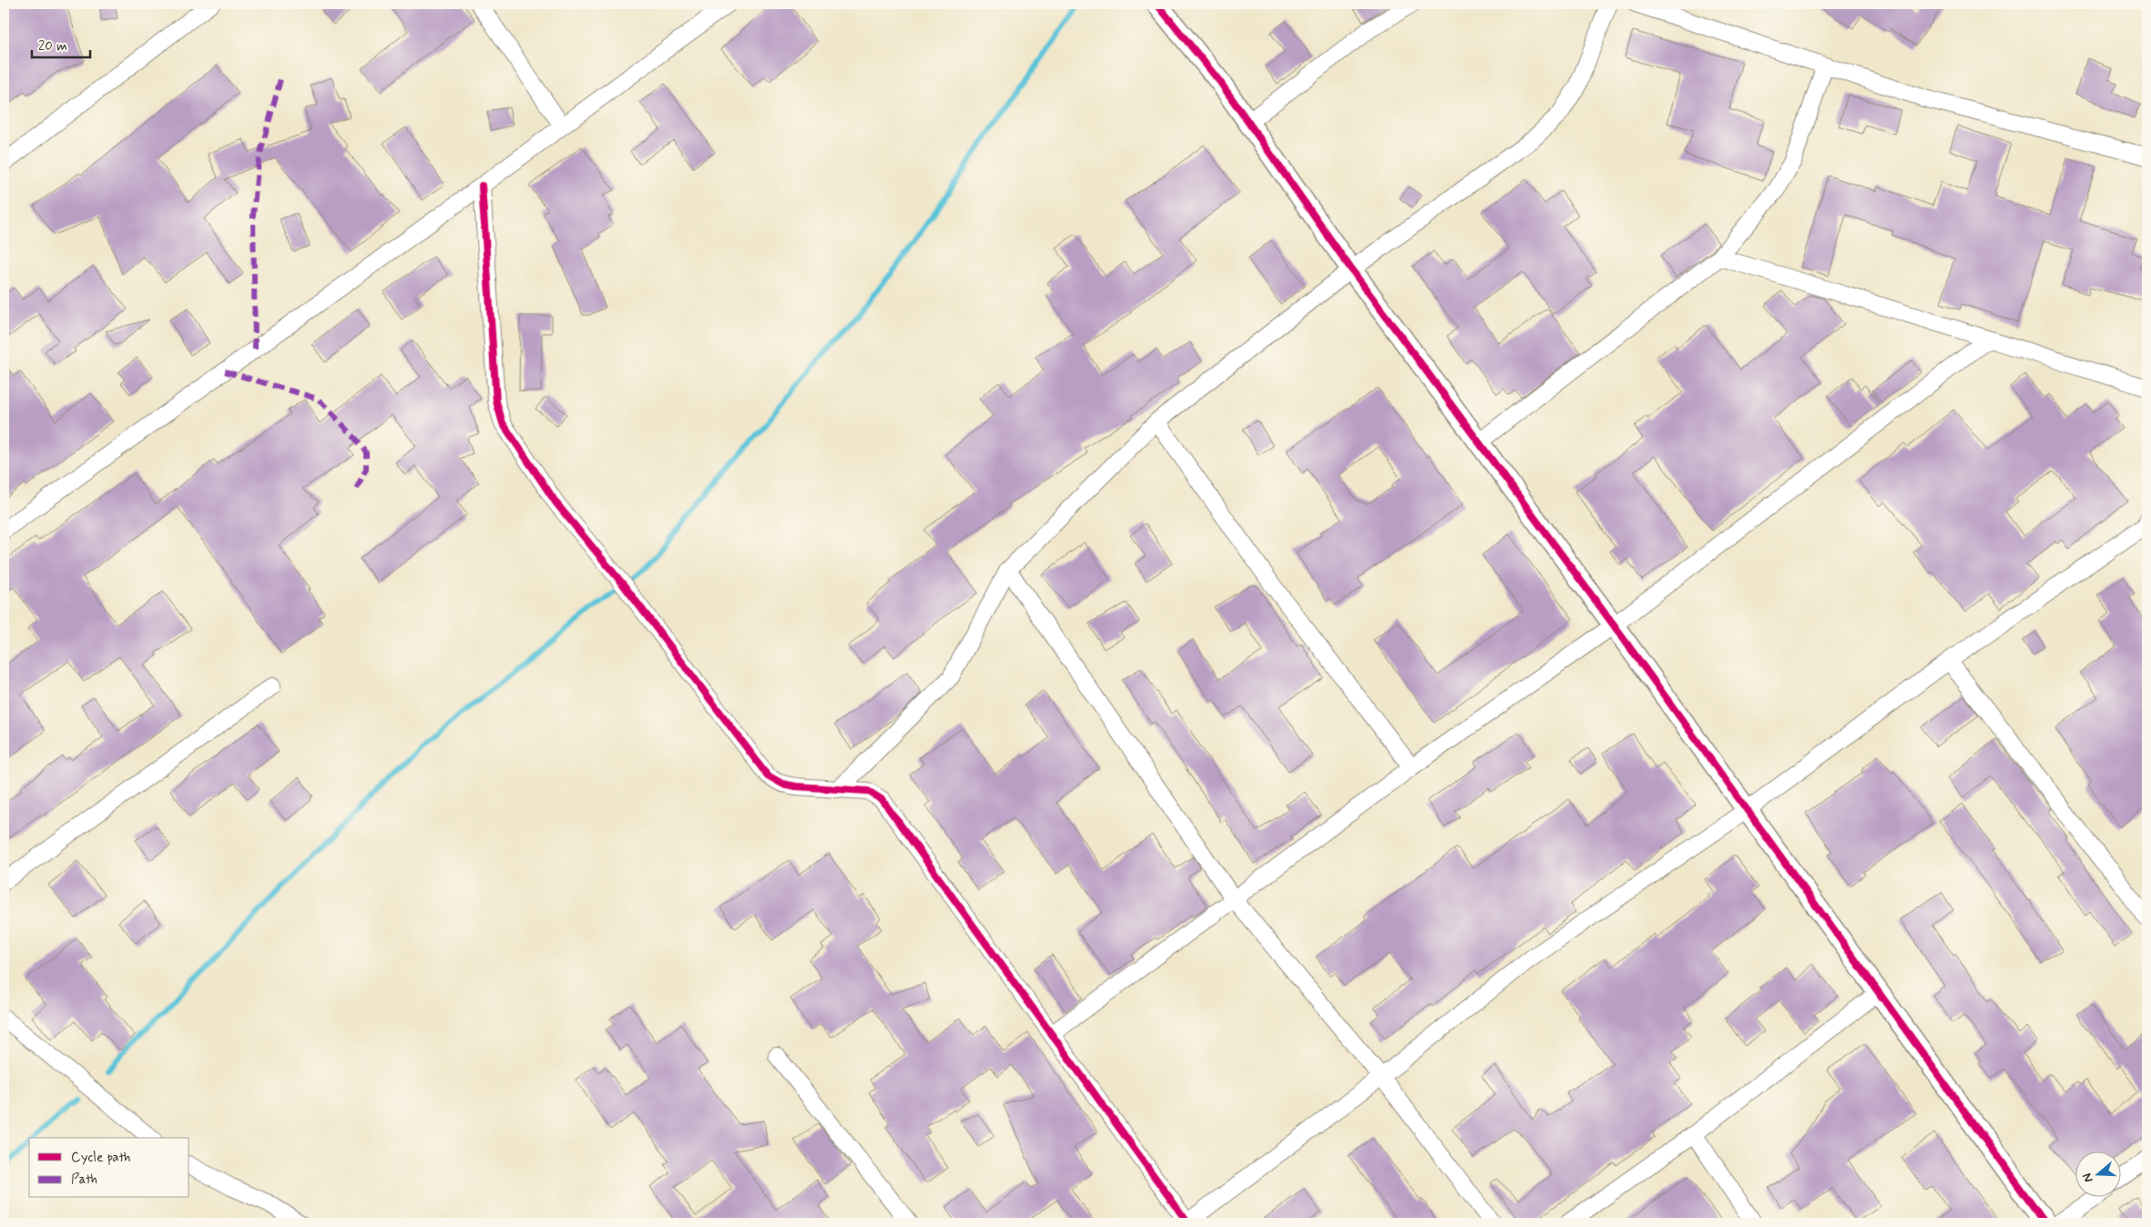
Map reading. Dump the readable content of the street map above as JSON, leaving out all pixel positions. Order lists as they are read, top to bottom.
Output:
{
  "legend": ["Cycle path", "Path"],
  "scale_bar": "20 m",
  "north": "left"
}
